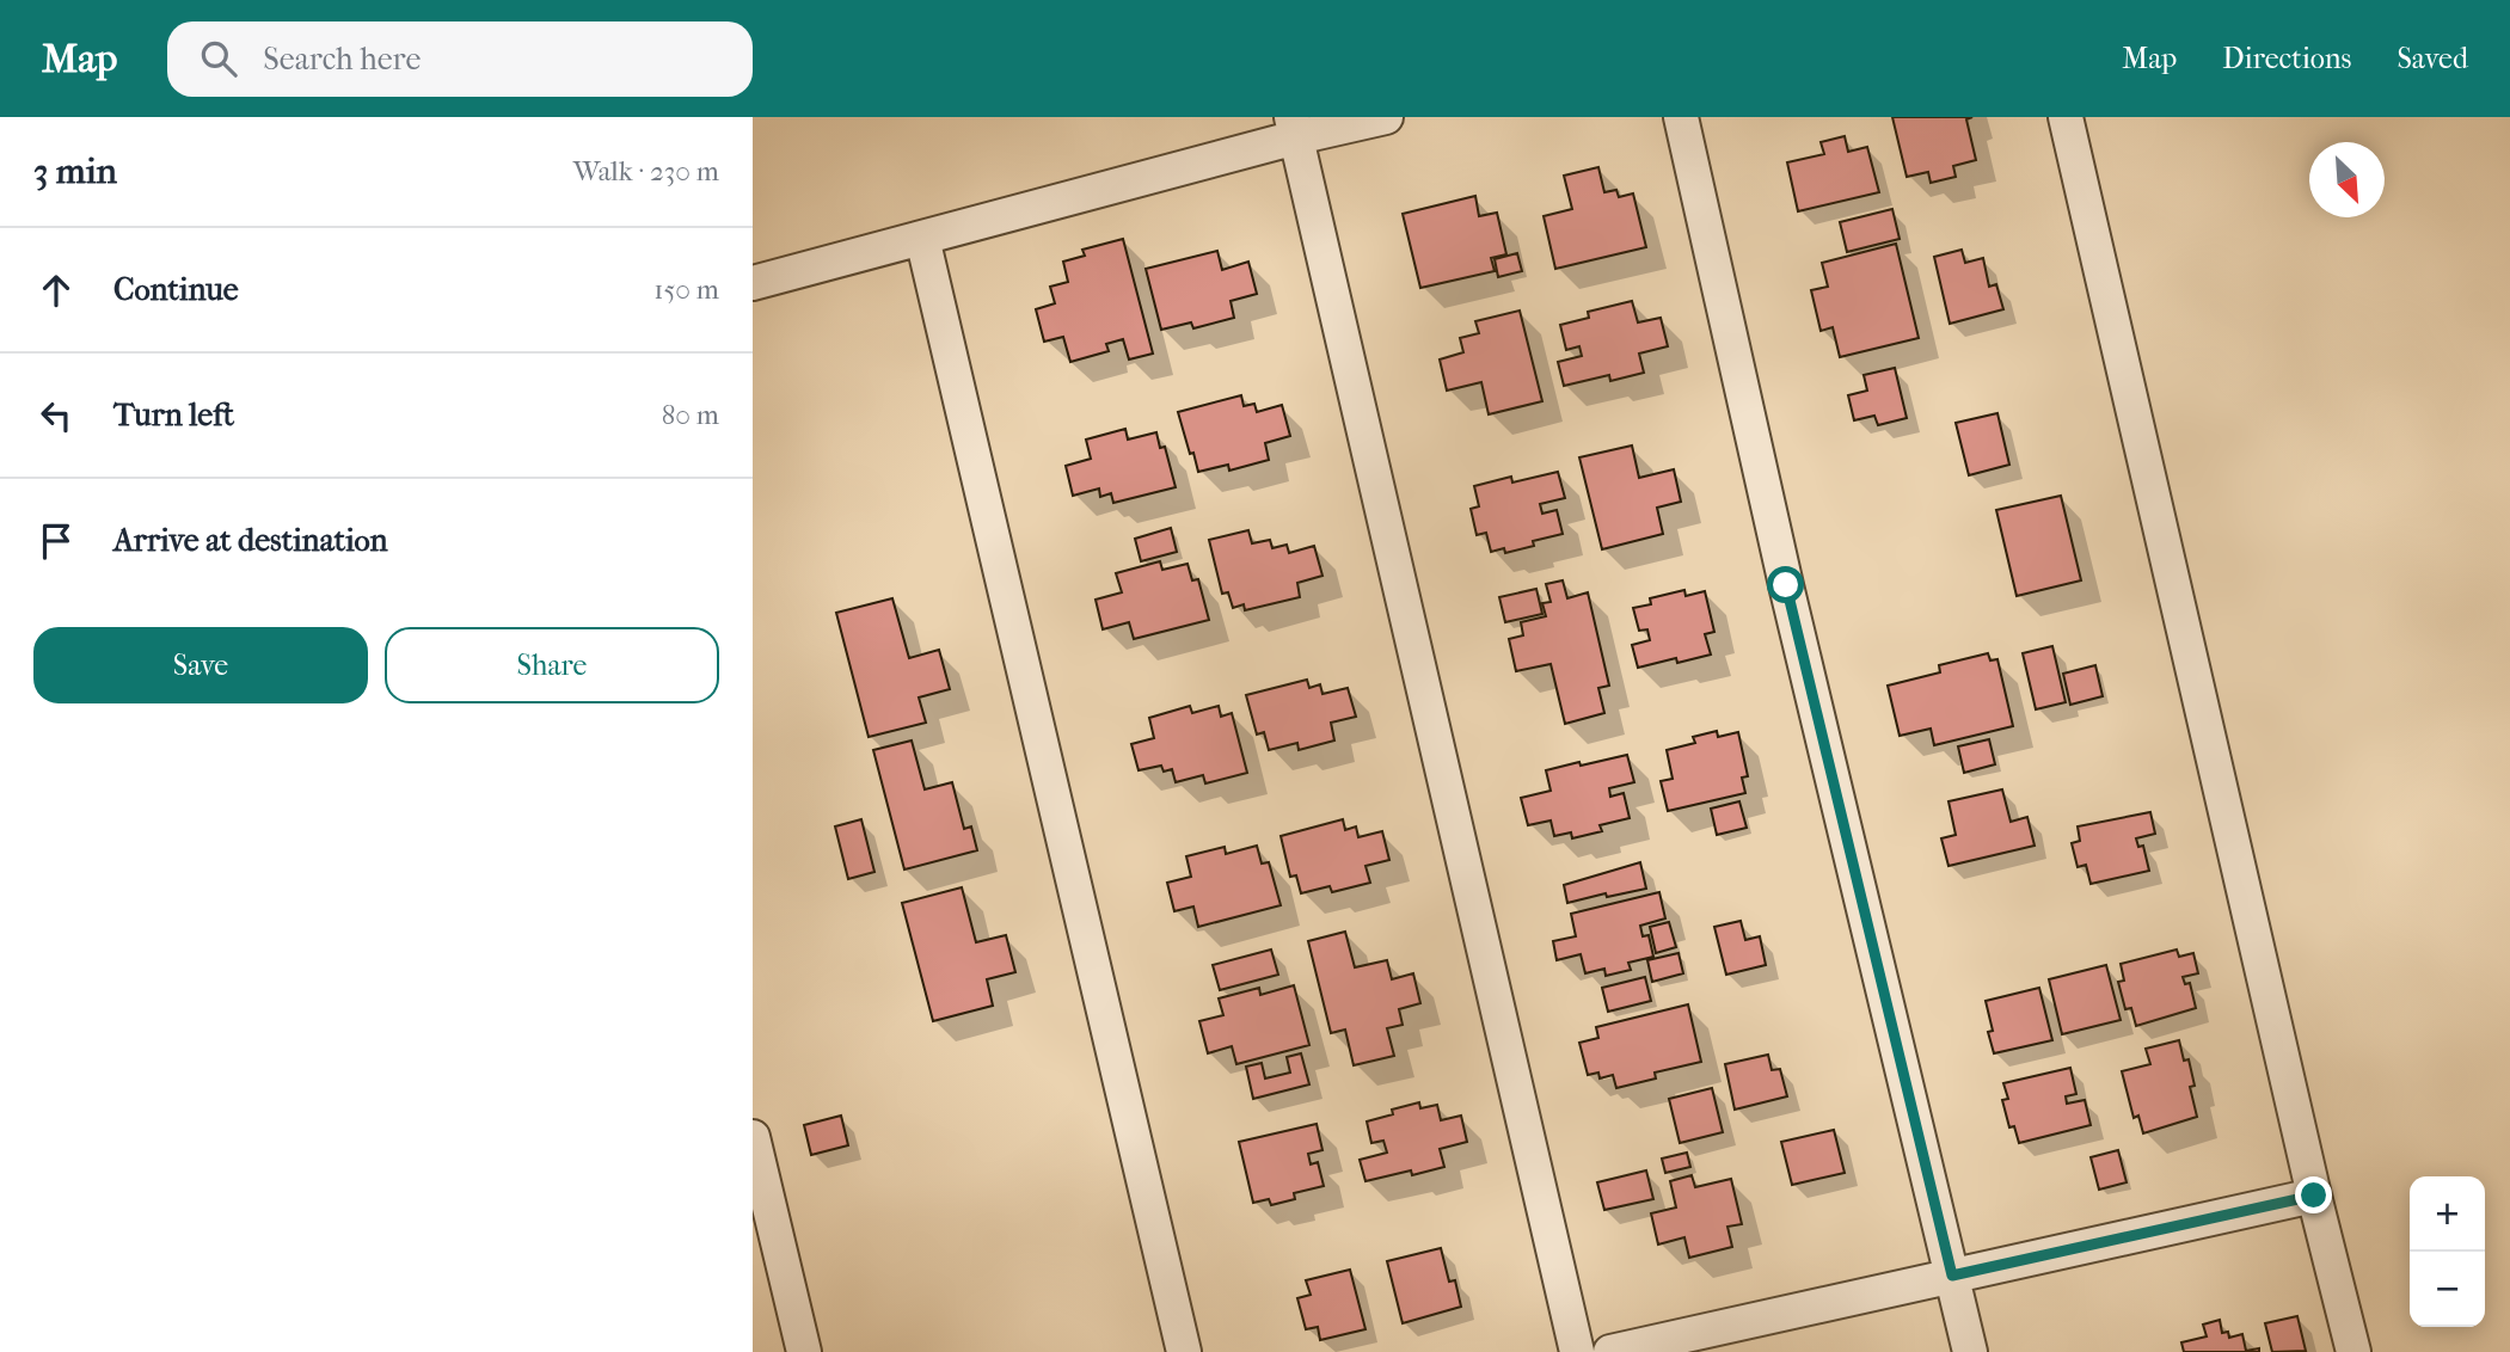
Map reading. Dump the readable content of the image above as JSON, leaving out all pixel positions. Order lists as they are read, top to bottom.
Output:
{
  "north": "bottom right",
  "page": {
    "header": "Map",
    "search": "Search here",
    "nav": ["Map", "Directions", "Saved"],
    "heading": ["3 min", "Walk · 230 m"],
    "list": [
      ["Continue", "150 m"],
      ["Turn left", "80 m"],
      "Arrive at destination"
    ],
    "buttons": ["Save", "Share"],
    "map_buttons": ["+", "−"]
  }
}
